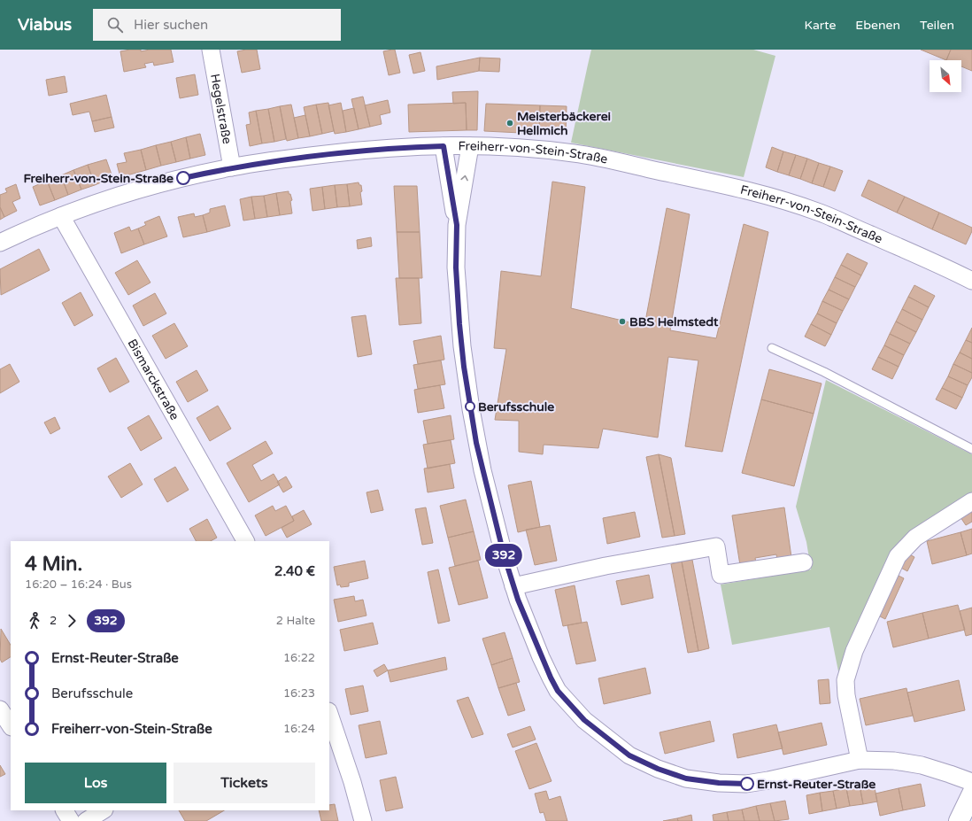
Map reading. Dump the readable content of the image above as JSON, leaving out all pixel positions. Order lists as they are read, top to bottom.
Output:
{
  "streets": {
    "street": ["Hegelstraße", "Freiherr-von-Stein-Straße", "Bismarckstraße"]
  },
  "crossings": [
    ["Hegelstraße", "Freiherr-von-Stein-Straße"],
    ["Freiherr-von-Stein-Straße", "Bismarckstraße"]
  ],
  "places": [
    "Meisterbäckerei Hellmich",
    "Freiherr-von-Stein-Straße",
    "BBS Helmstedt",
    "Berufsschule",
    "Ernst-Reuter-Straße"
  ],
  "lines": ["bus line 392"],
  "north": "bottom right",
  "page": {
    "header": "Viabus",
    "search": "Hier suchen",
    "nav": ["Karte", "Ebenen", "Teilen"],
    "on_map": "392",
    "heading": ["4 Min.", "16:20 – 16:24 · Bus", "2.40 €"],
    "legs": ["2", "392", "2 Halte"],
    "list": [
      {
        "name": "Ernst-Reuter-Straße",
        "value": "16:22"
      },
      {
        "name": "Berufsschule",
        "value": "16:23"
      },
      {
        "name": "Freiherr-von-Stein-Straße",
        "value": "16:24"
      }
    ],
    "buttons": ["Los", "Tickets"]
  }
}
